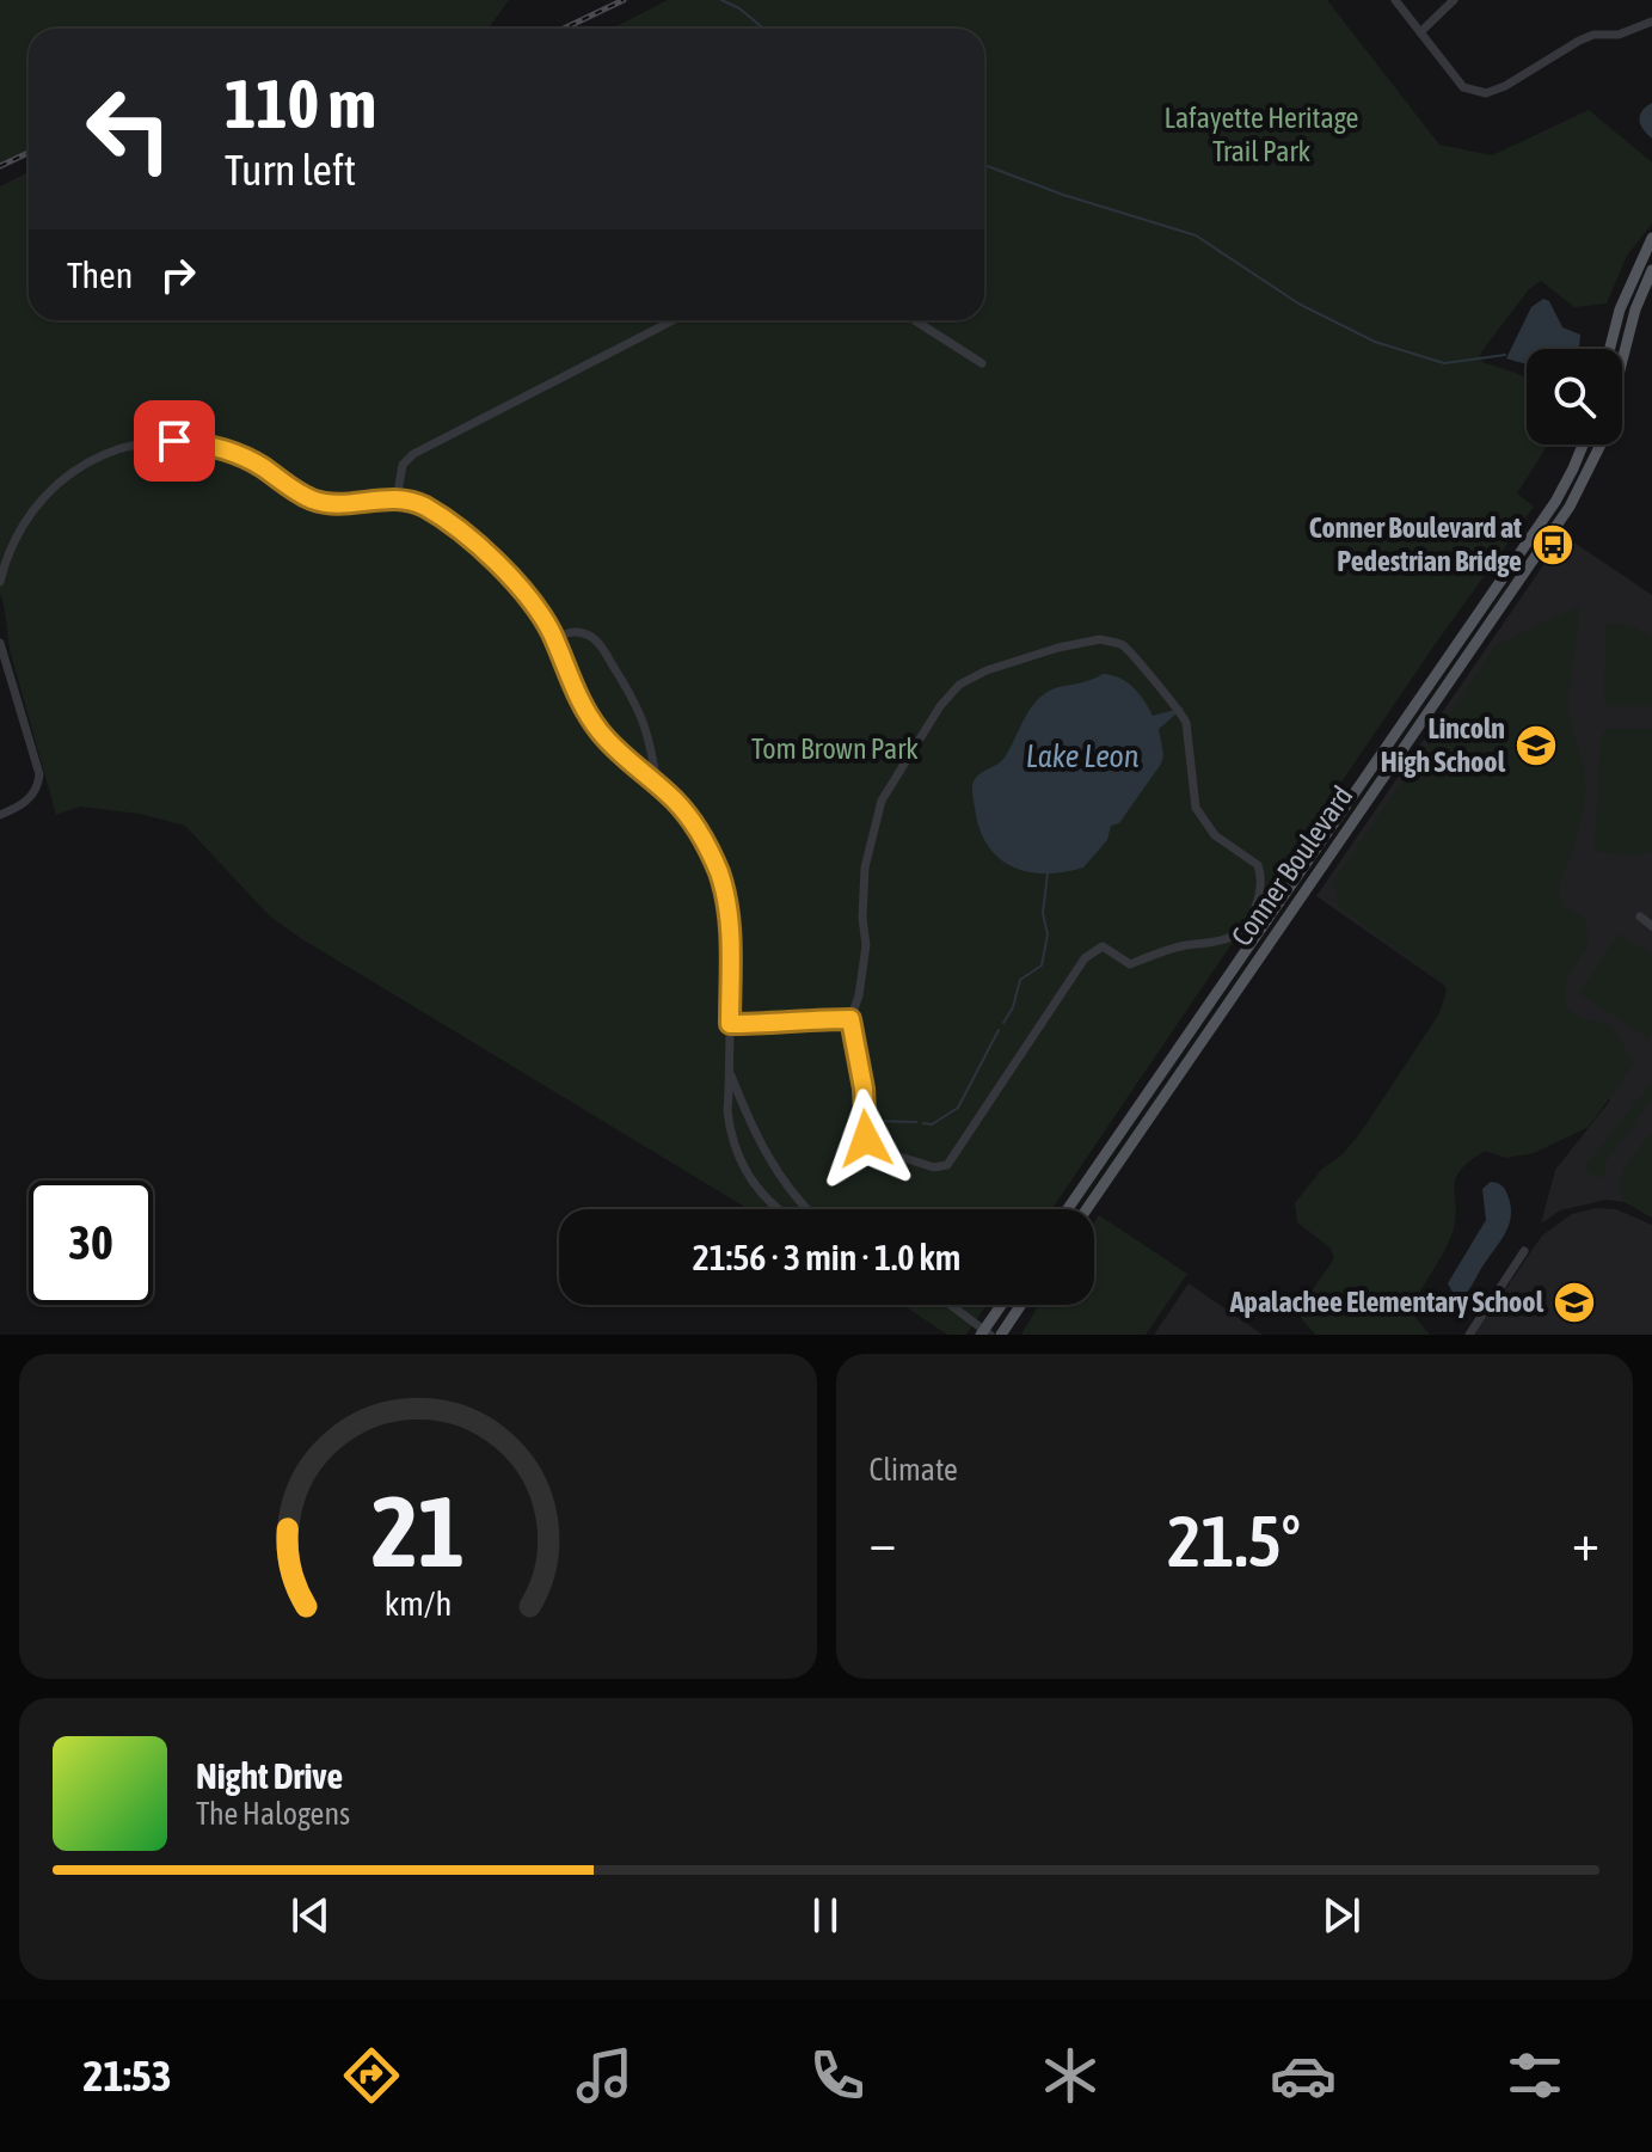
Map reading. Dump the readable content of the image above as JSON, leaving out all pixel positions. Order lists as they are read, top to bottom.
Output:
{
  "streets": {
    "main road": ["Conner Boulevard"]
  },
  "water": ["Lake Leon"],
  "parks": ["Lafayette Heritage Trail Park", "Tom Brown Park"],
  "places": {
    "bus stop": ["Conner Boulevard at Pedestrian Bridge"],
    "school or university": ["Lincoln High School", "Apalachee Elementary School"]
  },
  "page": {
    "turn": ["110 m", "Turn left"],
    "then": "Then",
    "limit": "30",
    "trip": "21:56 · 3 min · 1.0 km",
    "tile": "Climate",
    "heat": ["−", "21.5°", "+"],
    "song": ["Night Drive", "The Halogens"],
    "tabs": "21:53",
    "gauge": ["21", "km/h"]
  }
}
